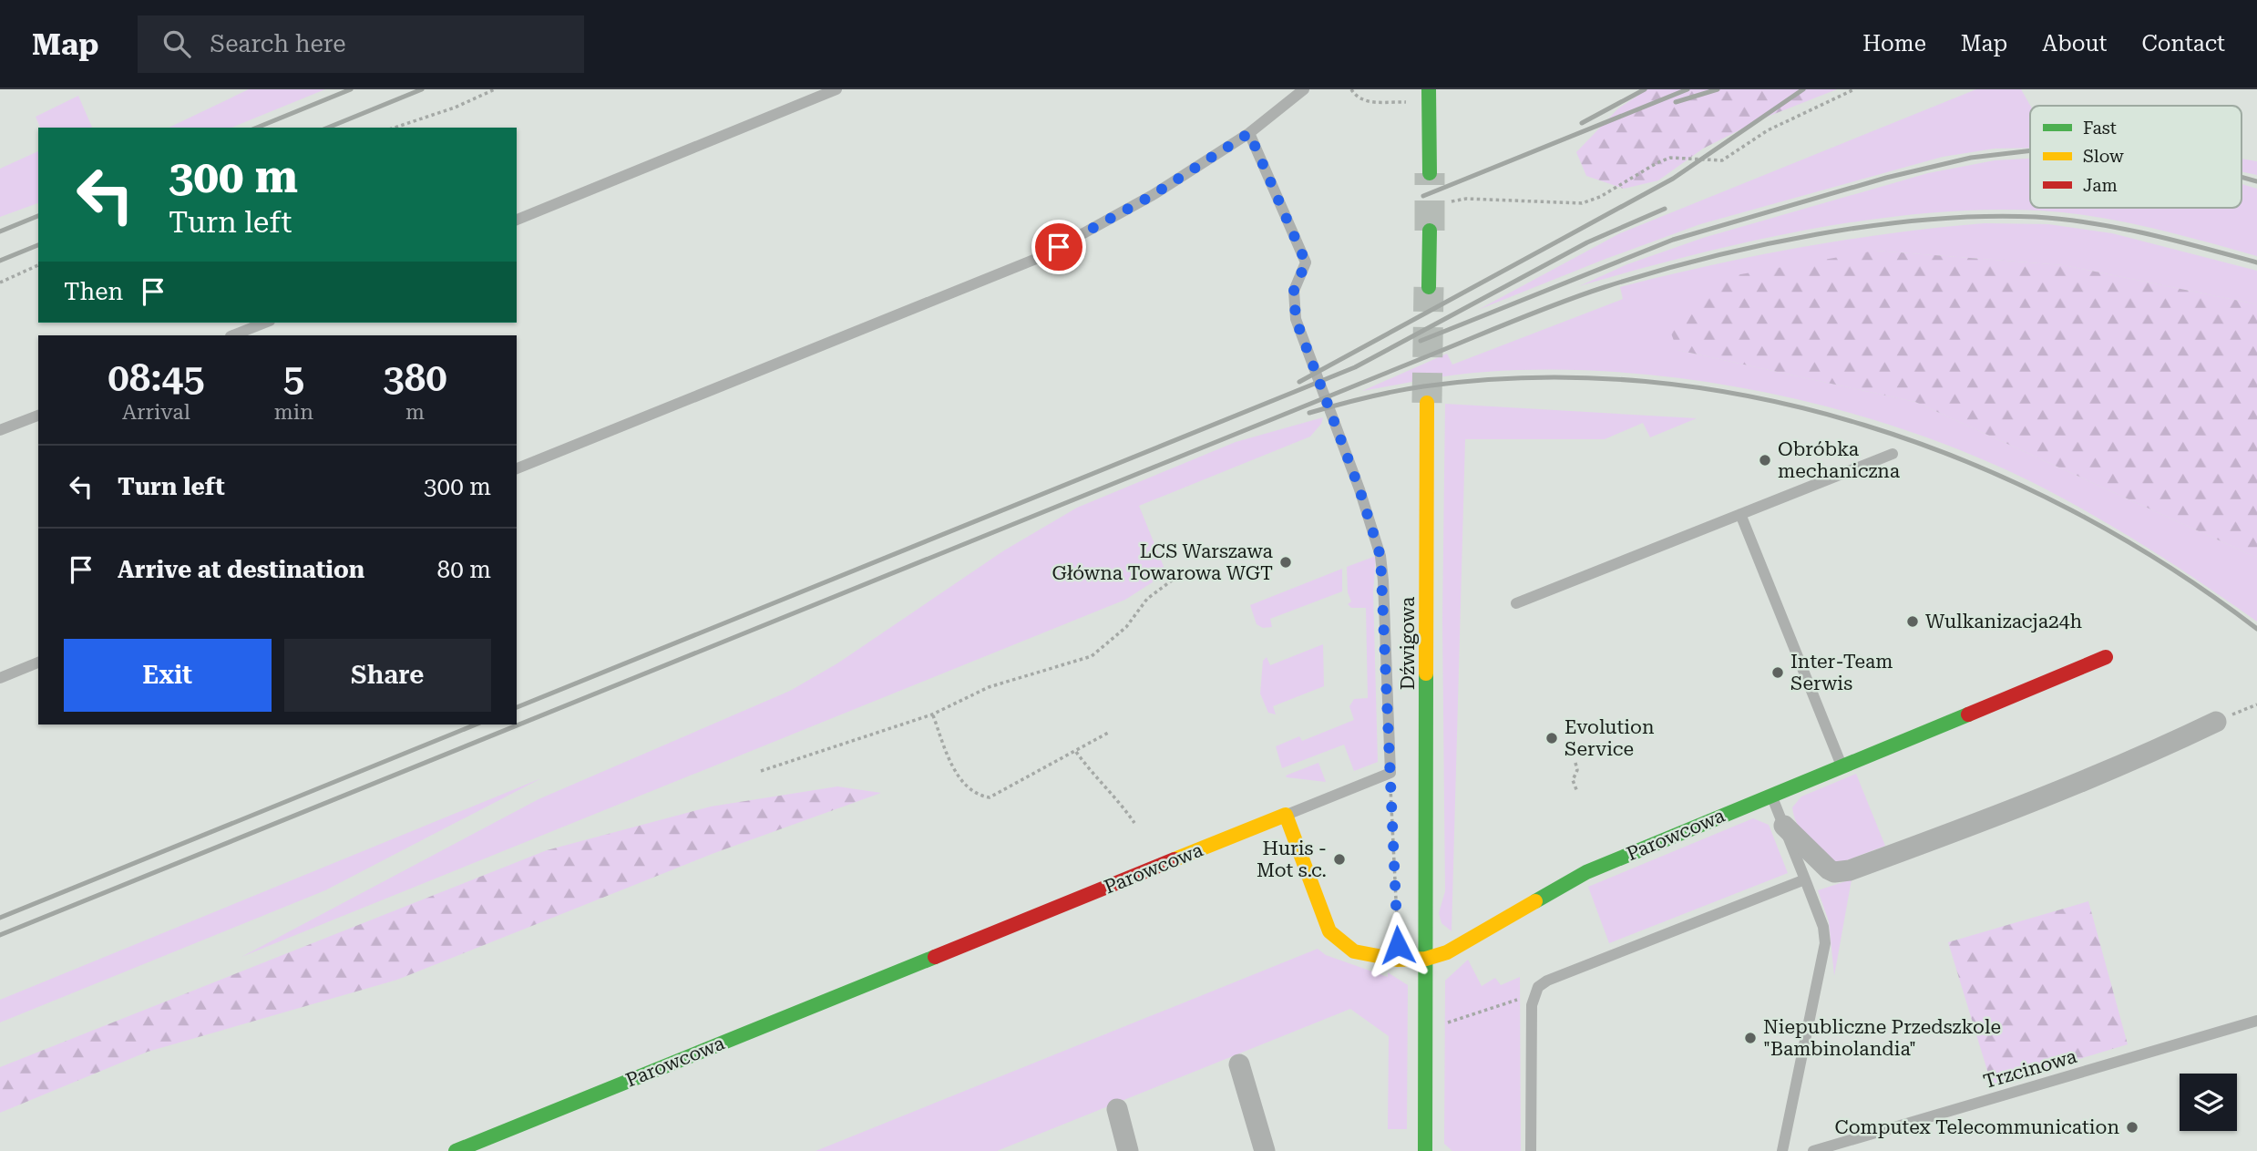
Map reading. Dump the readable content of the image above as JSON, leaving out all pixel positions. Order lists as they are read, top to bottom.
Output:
{
  "streets": {
    "street": ["Dźwigowa", "Parowcowa"],
    "lane": ["Trzcinowa"]
  },
  "crossings": [
    ["Dźwigowa", "Parowcowa"]
  ],
  "places": [
    "Obróbka mechaniczna",
    "LCS Warszawa Główna Towarowa WGT",
    "Wulkanizacja24h",
    "Inter-Team Serwis",
    "Evolution Service",
    "Huris - Mot s.c.",
    "Niepubliczne Przedszkole \"Bambinolandia\"",
    "Computex Telecommunication"
  ],
  "legend": ["Fast", "Slow", "Jam"],
  "page": {
    "header": "Map",
    "search": "Search here",
    "nav": [
      "Home",
      "Map",
      "About",
      "Contact"
    ],
    "turn": ["300 m", "Turn left"],
    "then": "Then",
    "eta": [
      "08:45",
      "Arrival",
      "5",
      "min",
      "380",
      "m"
    ],
    "list": [
      {
        "name": "Turn left",
        "value": "300 m"
      },
      {
        "name": "Arrive at destination",
        "value": "80 m"
      }
    ],
    "buttons": ["Exit", "Share"]
  }
}
